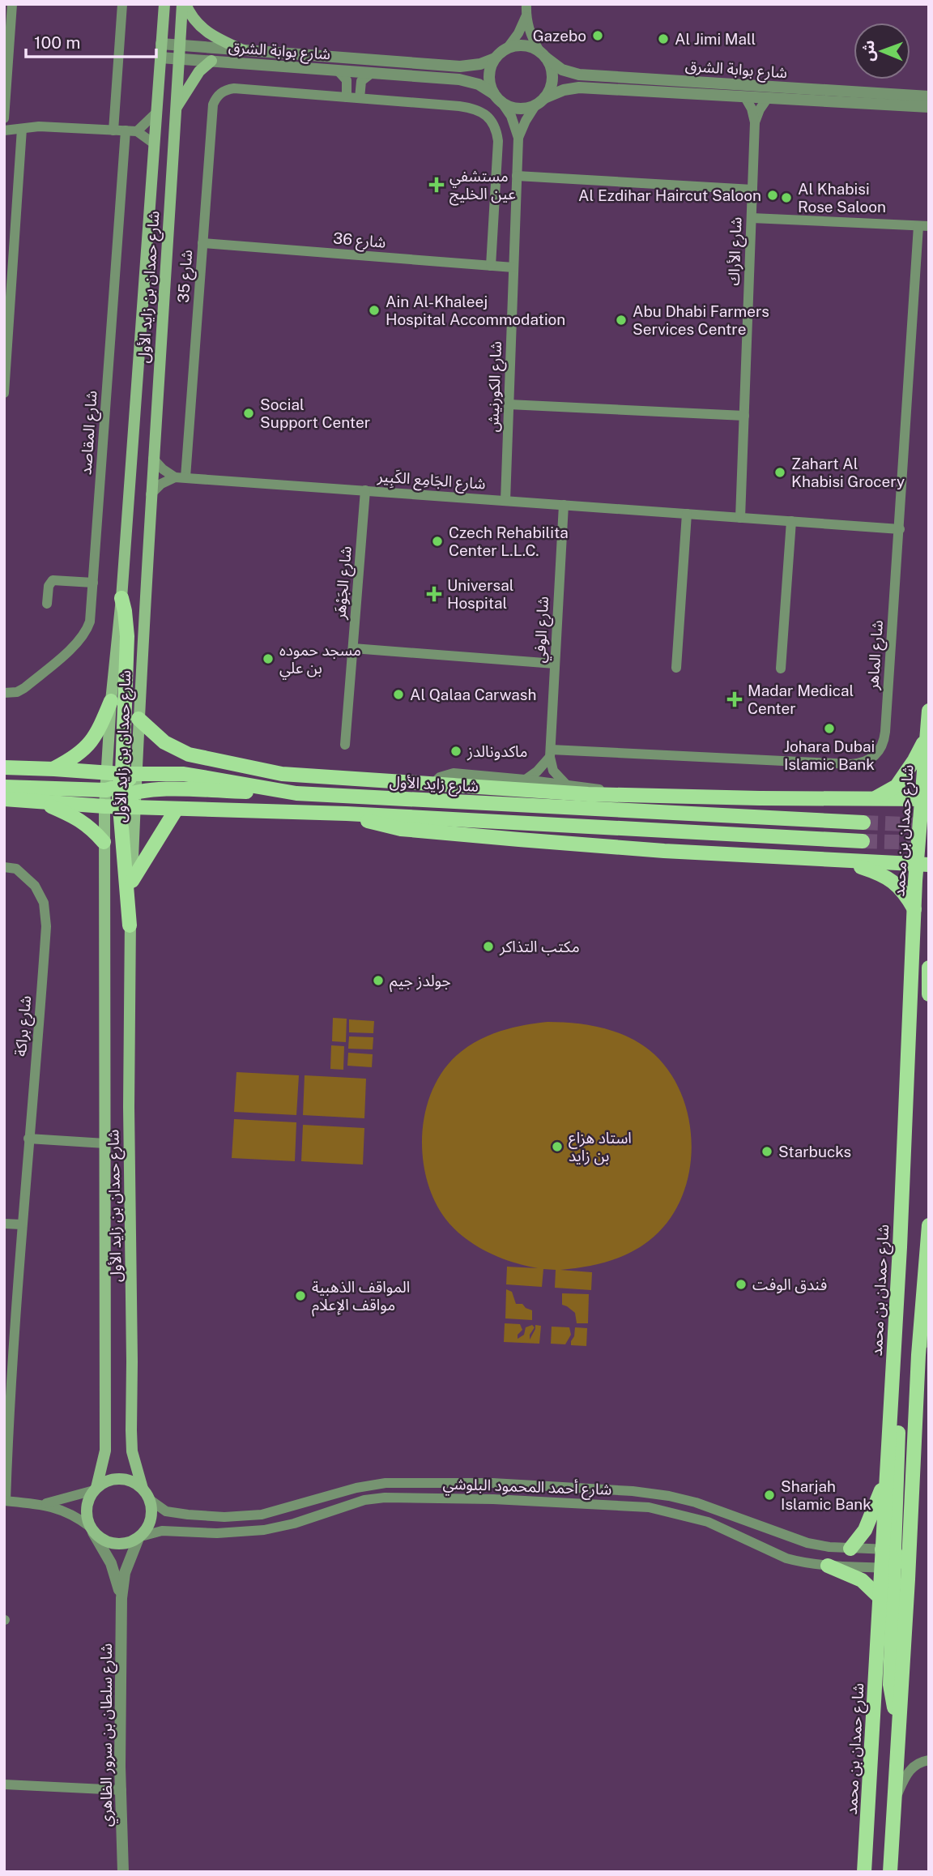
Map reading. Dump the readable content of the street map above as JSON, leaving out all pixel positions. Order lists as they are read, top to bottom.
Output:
{
  "streets": {
    "main road": ["شارع حمدان بن زايد الأول", "شارع زايد الأول", "شارع حمدان بن محمد"],
    "street": [
      "شارع بوابة الشرق",
      "شارع 36",
      "شارع الأراك",
      "شارع 35",
      "شارع الكورنيش",
      "شارع المقاصد",
      "شارع الجَامِع الكَبِير",
      "شارع الجَوْهَر",
      "شارع الوفي",
      "شارع الماهر",
      "شارع براكة",
      "شارع أحمد المحمود البلوشي",
      "شارع سلطان بن سرور الظاهري"
    ]
  },
  "crossings": [
    ["شارع بوابة الشرق", "شارع الأراك"],
    ["شارع بوابة الشرق", "شارع حمدان بن زايد الأول"],
    ["شارع بوابة الشرق", "شارع الكورنيش"],
    ["شارع 36", "شارع 35"],
    ["شارع 36", "شارع الكورنيش"],
    ["شارع الأراك", "شارع الجَامِع الكَبِير"],
    ["شارع 35", "شارع الجَامِع الكَبِير"],
    ["شارع حمدان بن زايد الأول", "شارع زايد الأول"],
    ["شارع حمدان بن زايد الأول", "شارع أحمد المحمود البلوشي"],
    ["شارع حمدان بن زايد الأول", "شارع سلطان بن سرور الظاهري"],
    ["شارع الكورنيش", "شارع الجَامِع الكَبِير"],
    ["شارع الجَامِع الكَبِير", "شارع الجَوْهَر"],
    ["شارع الجَامِع الكَبِير", "شارع الوفي"],
    ["شارع الجَامِع الكَبِير", "شارع الماهر"],
    ["شارع الوفي", "شارع الماهر"],
    ["شارع حمدان بن محمد", "شارع أحمد المحمود البلوشي"],
    ["شارع أحمد المحمود البلوشي", "شارع سلطان بن سرور الظاهري"]
  ],
  "places": {
    "other": [
      "Gazebo",
      "Al Jimi Mall",
      "Al Ezdihar Haircut Saloon",
      "Al Khabisi Rose Saloon",
      "Ain Al-Khaleej Hospital Accommodation",
      "Abu Dhabi Farmers Services Centre",
      "Social Support Center",
      "Zahart Al Khabisi Grocery",
      "Czech Rehabilita Center L.L.C.",
      "مسجد حموده بن علي",
      "Al Qalaa Carwash",
      "Johara Dubai Islamic Bank",
      "ماكدونالدز",
      "مكتب التذاكر",
      "جولدز جيم",
      "استاد هزاع بن زايد",
      "Starbucks",
      "فندق الوفت",
      "المواقف الذهبية مواقف الإعلام",
      "Sharjah Islamic Bank"
    ],
    "health": ["مستشفي عين الخليج", "Universal Hospital", "Madar Medical Center"]
  },
  "scale_bar": "100 m",
  "north": "left"
}
